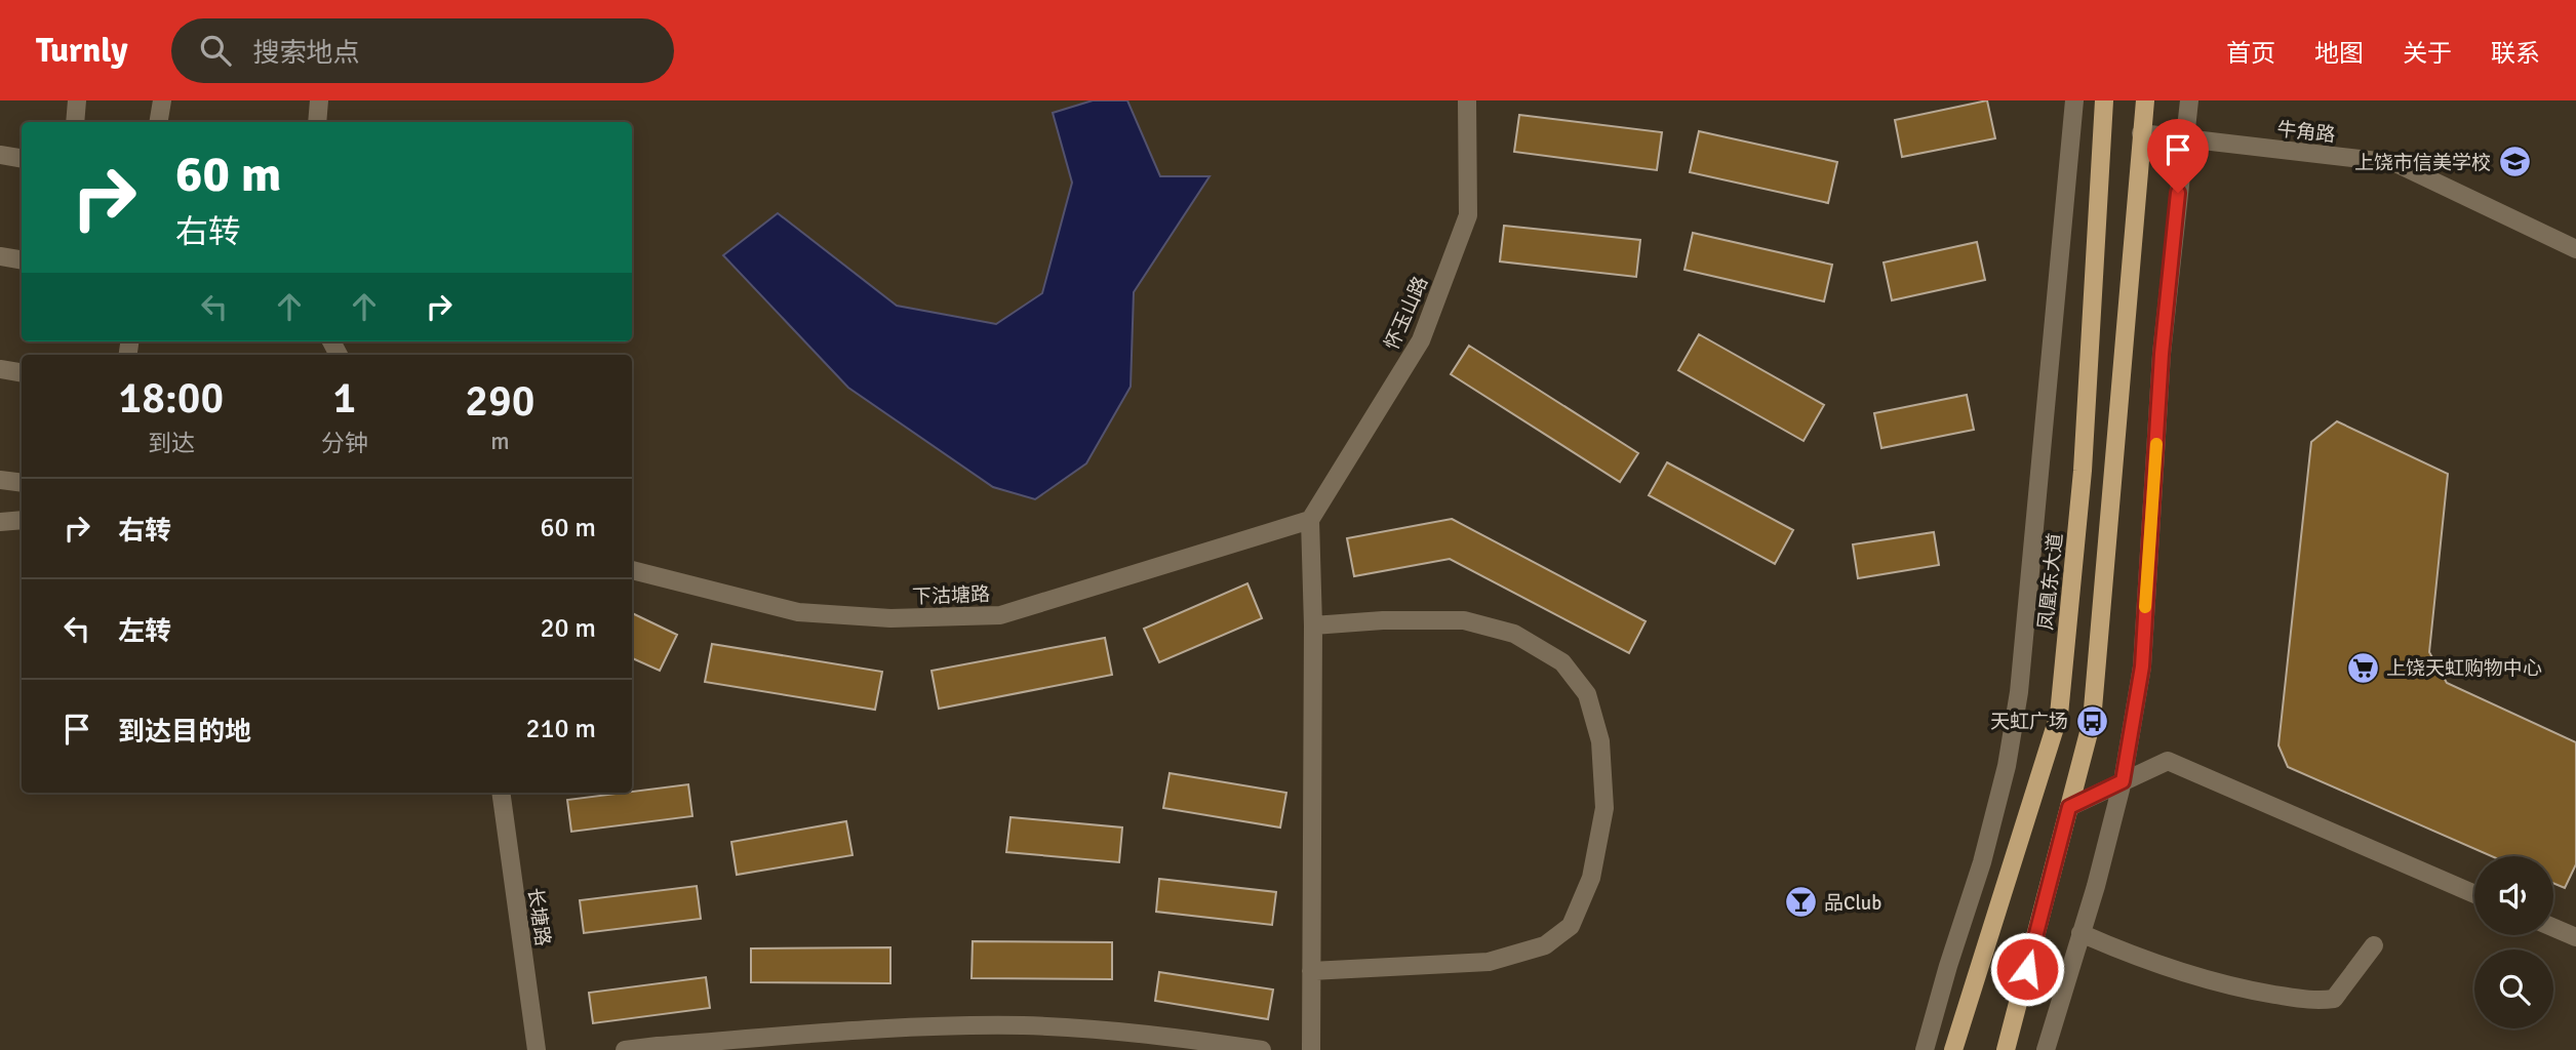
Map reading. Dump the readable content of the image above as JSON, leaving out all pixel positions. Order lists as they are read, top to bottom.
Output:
{
  "streets": {
    "main road": ["凤凰东大道"],
    "street": [
      "牛角路",
      "怀玉山路",
      "下沽塘路",
      "长塘路"
    ]
  },
  "crossings": [
    ["怀玉山路", "下沽塘路"]
  ],
  "places": {
    "school or university": ["上饶市信美学校"],
    "supermarket": ["上饶天虹购物中心"],
    "bus stop": ["天虹广场"],
    "bar": ["品Club"]
  },
  "page": {
    "header": "Turnly",
    "search": "搜索地点",
    "nav": [
      "首页",
      "地图",
      "关于",
      "联系"
    ],
    "turn": ["60 m", "右转"],
    "eta": [
      "18:00",
      "到达",
      "1",
      "分钟",
      "290",
      "m"
    ],
    "list": [
      {
        "name": "右转",
        "value": "60 m"
      },
      {
        "name": "左转",
        "value": "20 m"
      },
      {
        "name": "到达目的地",
        "value": "210 m"
      }
    ]
  }
}
